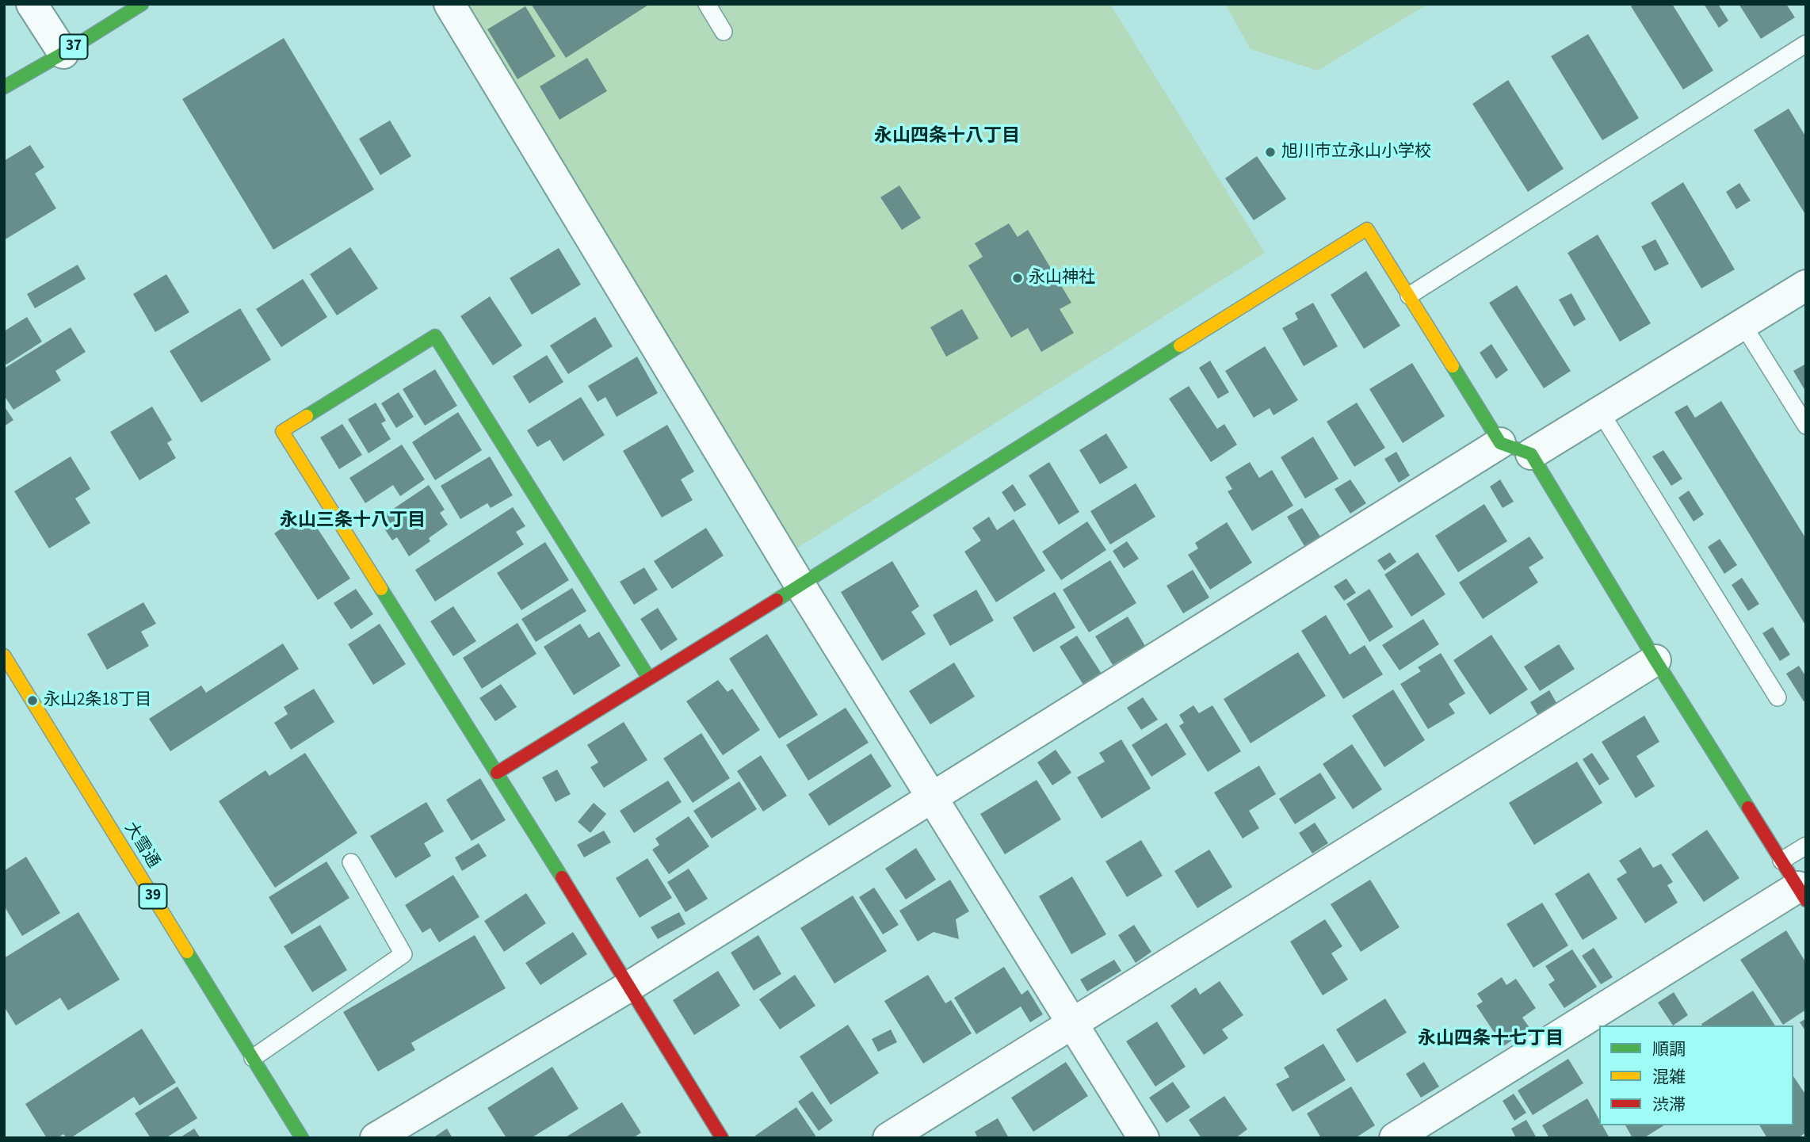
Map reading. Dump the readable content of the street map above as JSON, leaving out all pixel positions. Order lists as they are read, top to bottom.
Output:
{
  "streets": {
    "main road": ["37", "大雪通", "39"]
  },
  "districts": ["永山四条十八丁目", "永山三条十八丁目", "永山四条十七丁目"],
  "places": ["旭川市立永山小学校", "永山神社", "永山2条18丁目"],
  "legend": ["順調", "混雑", "渋滞"]
}
